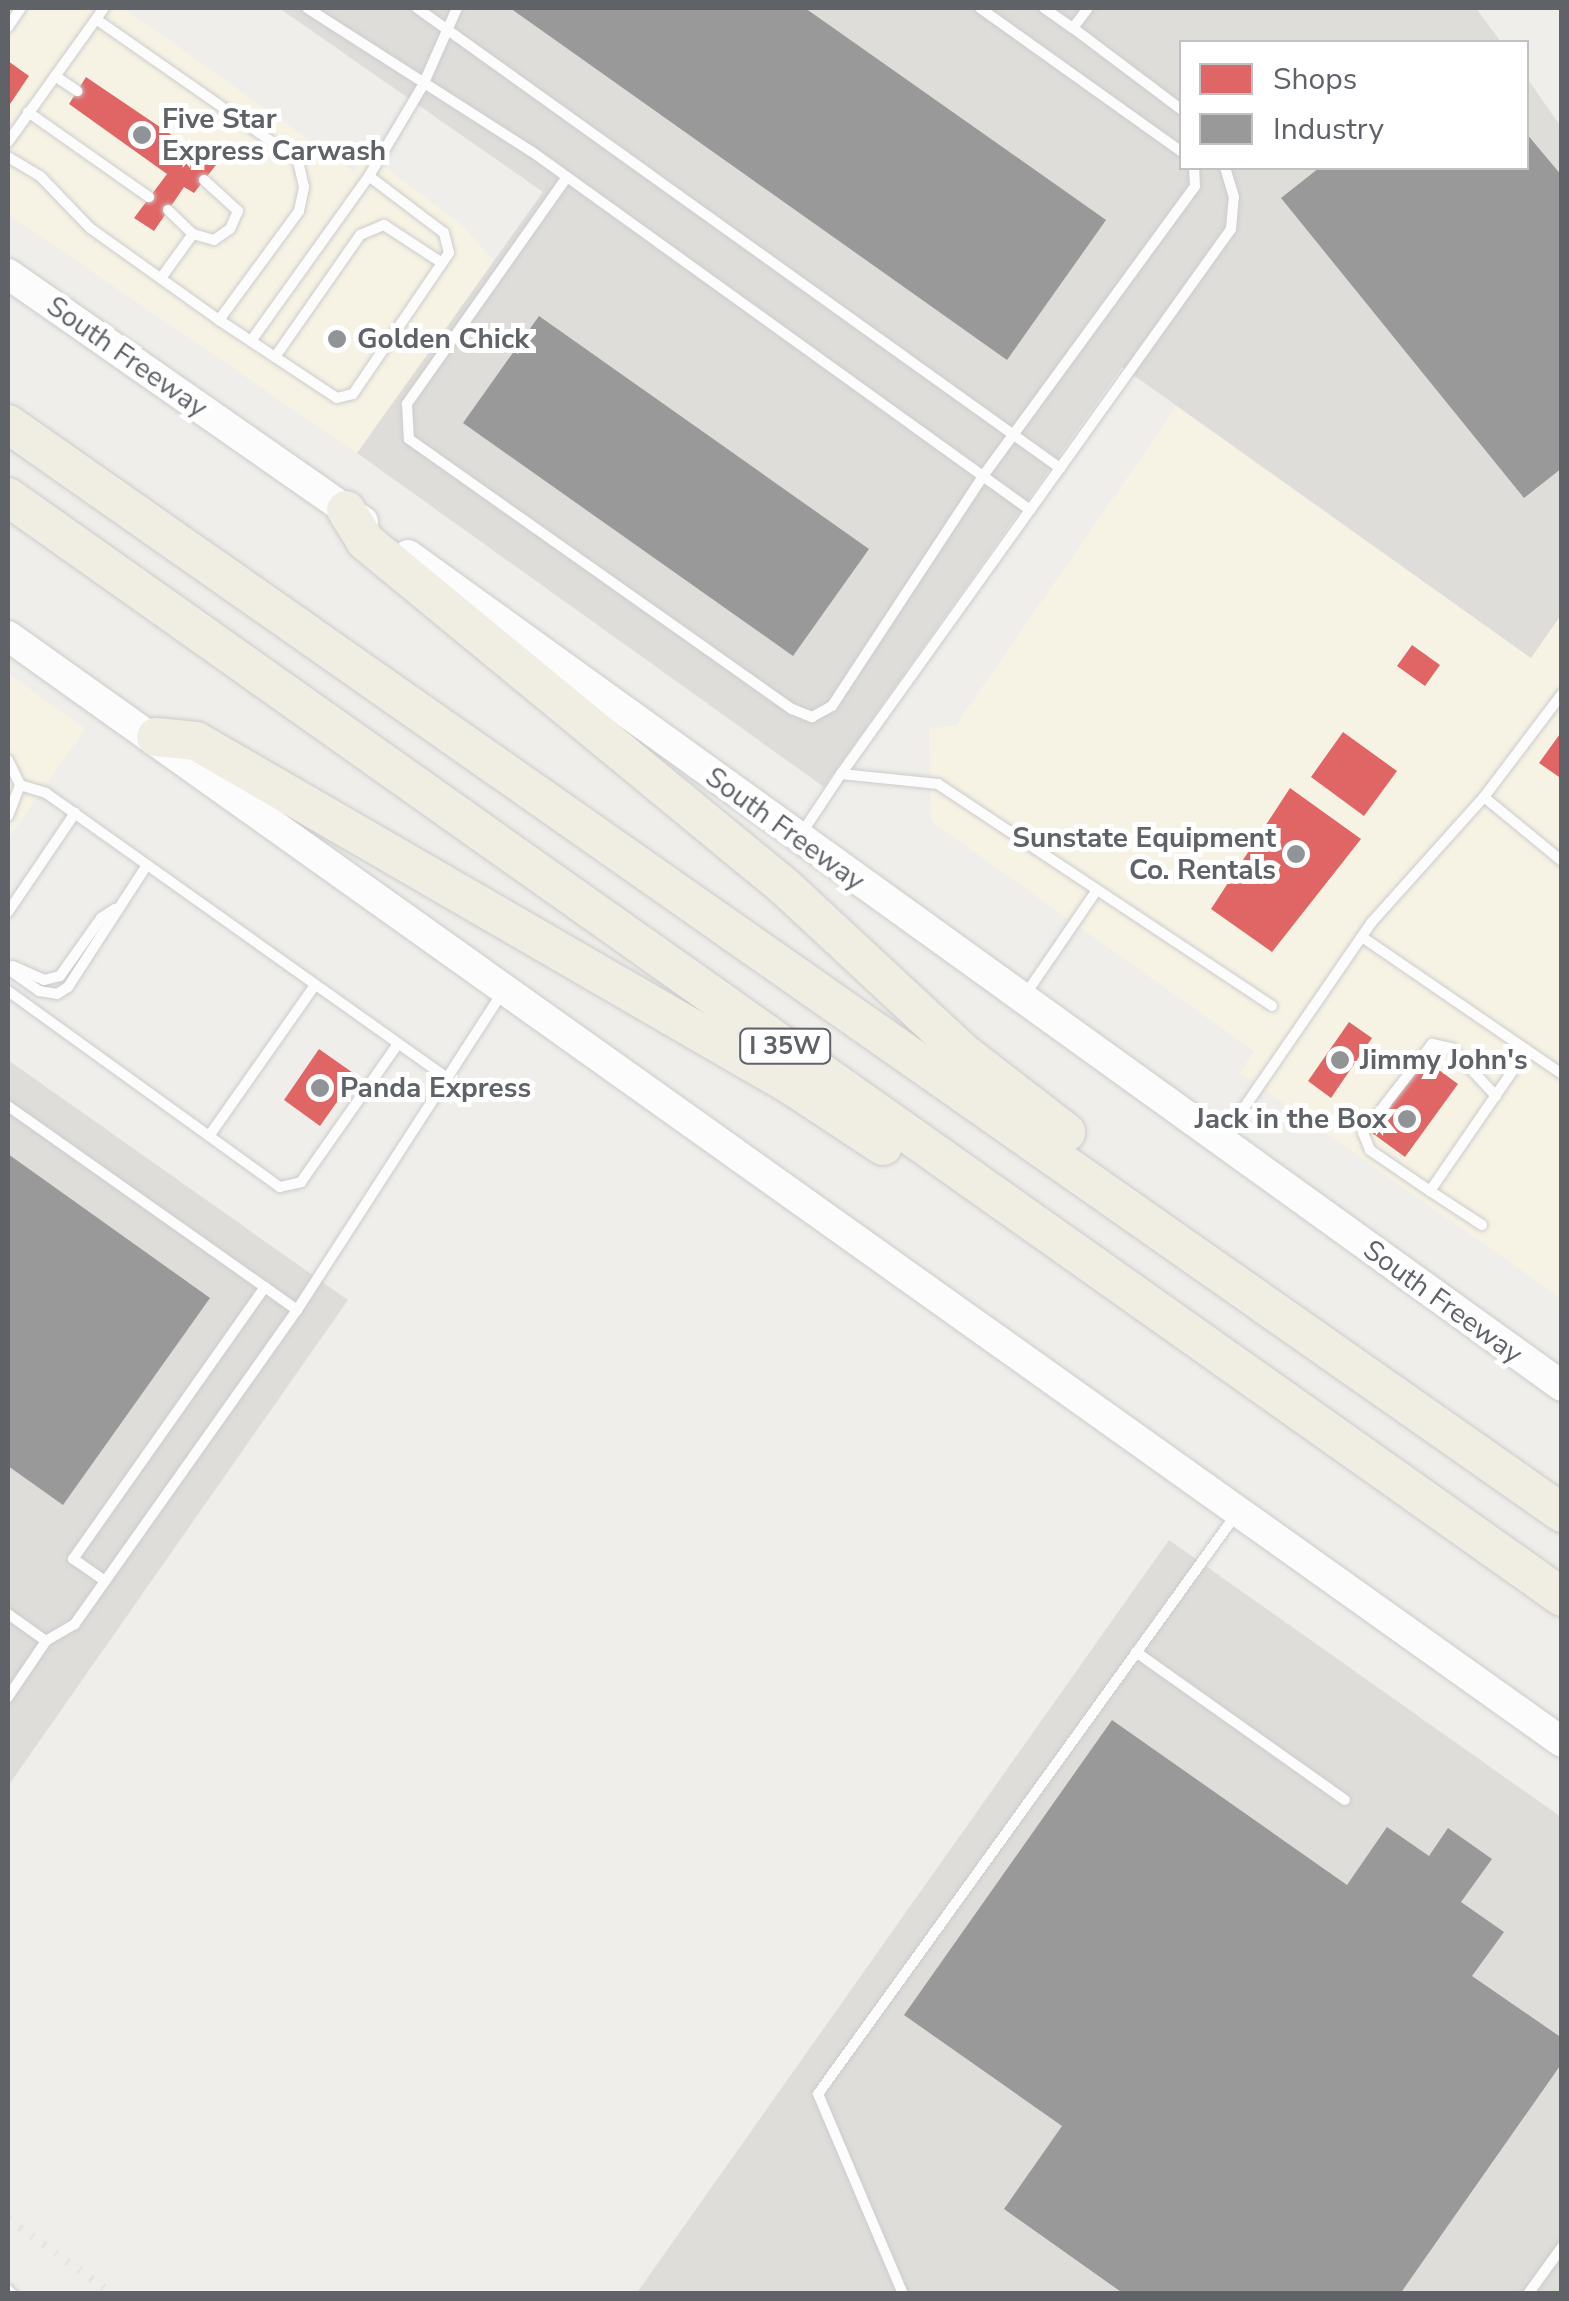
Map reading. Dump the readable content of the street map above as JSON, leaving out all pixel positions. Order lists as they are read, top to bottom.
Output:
{
  "streets": {
    "highway": ["I 35W"],
    "main road": ["South Freeway"]
  },
  "places": [
    "Five Star Express Carwash",
    "Golden Chick",
    "Sunstate Equipment Co. Rentals",
    "Jimmy John's",
    "Panda Express",
    "Jack in the Box"
  ],
  "legend": ["Shops", "Industry"]
}
